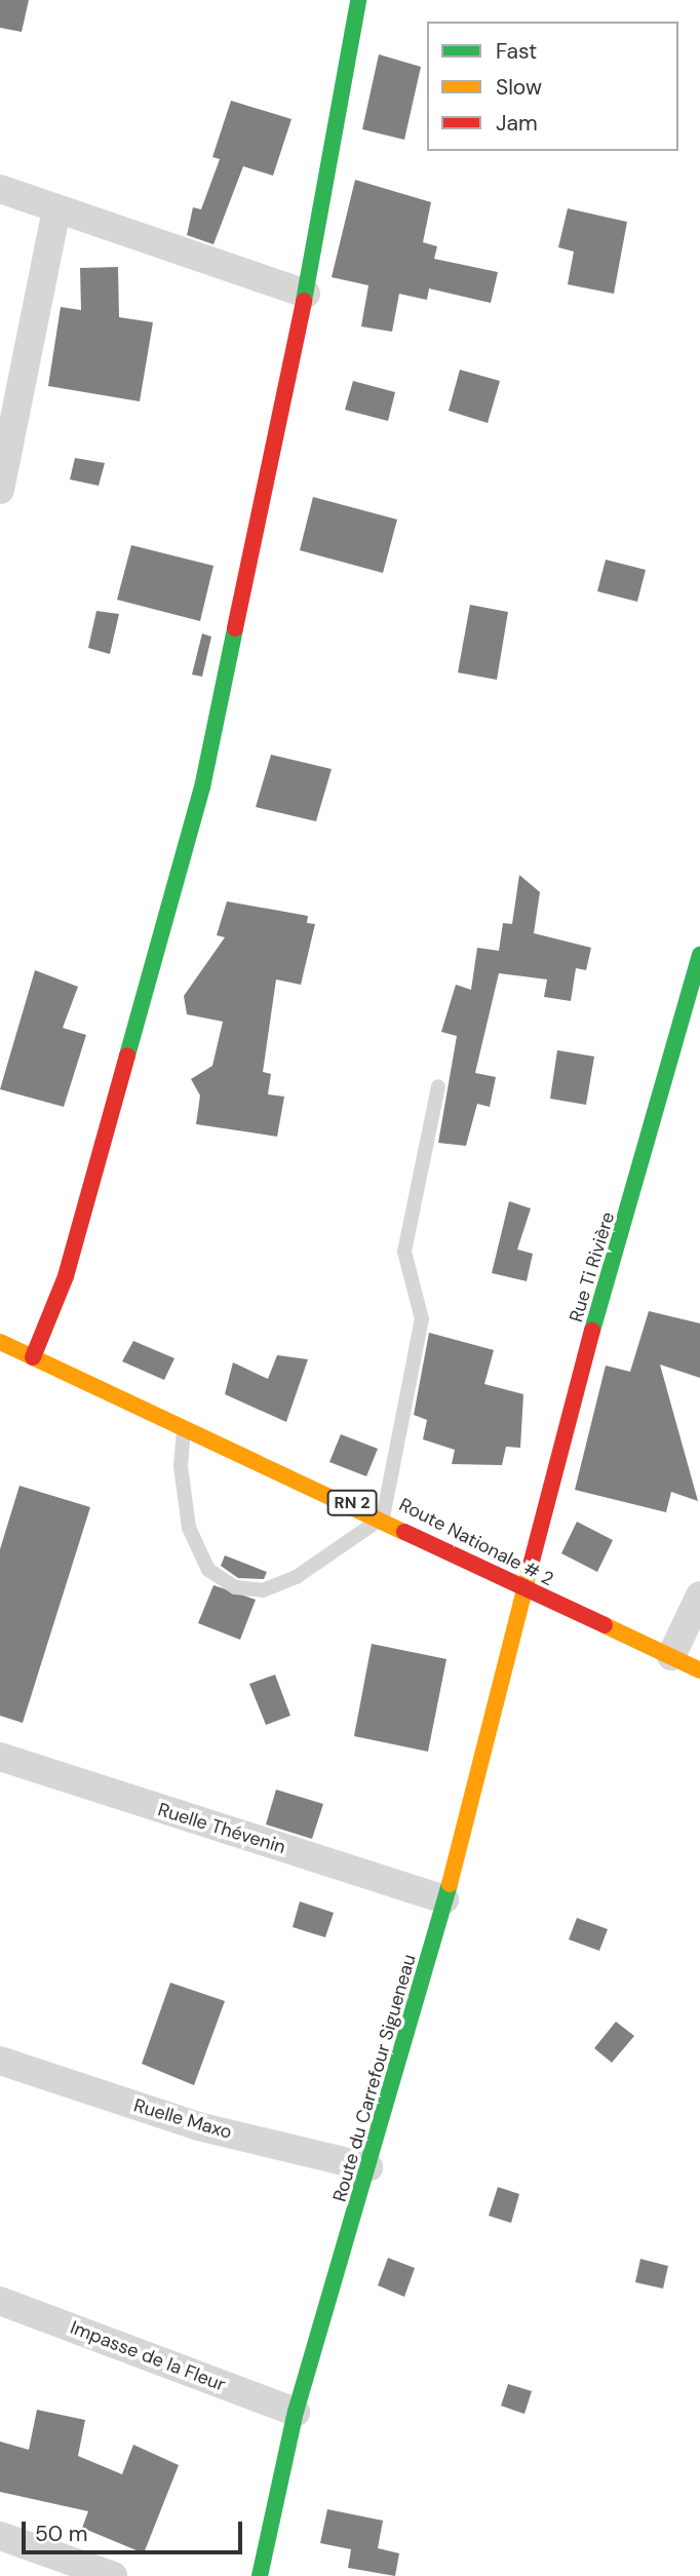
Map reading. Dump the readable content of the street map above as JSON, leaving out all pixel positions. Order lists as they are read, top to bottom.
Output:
{
  "streets": {
    "street": [
      "Rue Ti Rivière",
      "RN 2",
      "Route Nationale # 2",
      "Ruelle Thévenin",
      "Route du Carrefour Sigueneau",
      "Ruelle Maxo",
      "Impasse de la Fleur"
    ]
  },
  "crossings": [
    ["Rue Ti Rivière", "Route Nationale # 2"],
    ["Rue Ti Rivière", "Route du Carrefour Sigueneau"],
    ["Route Nationale # 2", "Route du Carrefour Sigueneau"],
    ["Ruelle Thévenin", "Route du Carrefour Sigueneau"],
    ["Route du Carrefour Sigueneau", "Ruelle Maxo"],
    ["Route du Carrefour Sigueneau", "Impasse de la Fleur"]
  ],
  "legend": ["Fast", "Slow", "Jam"],
  "scale_bar": "50 m"
}
